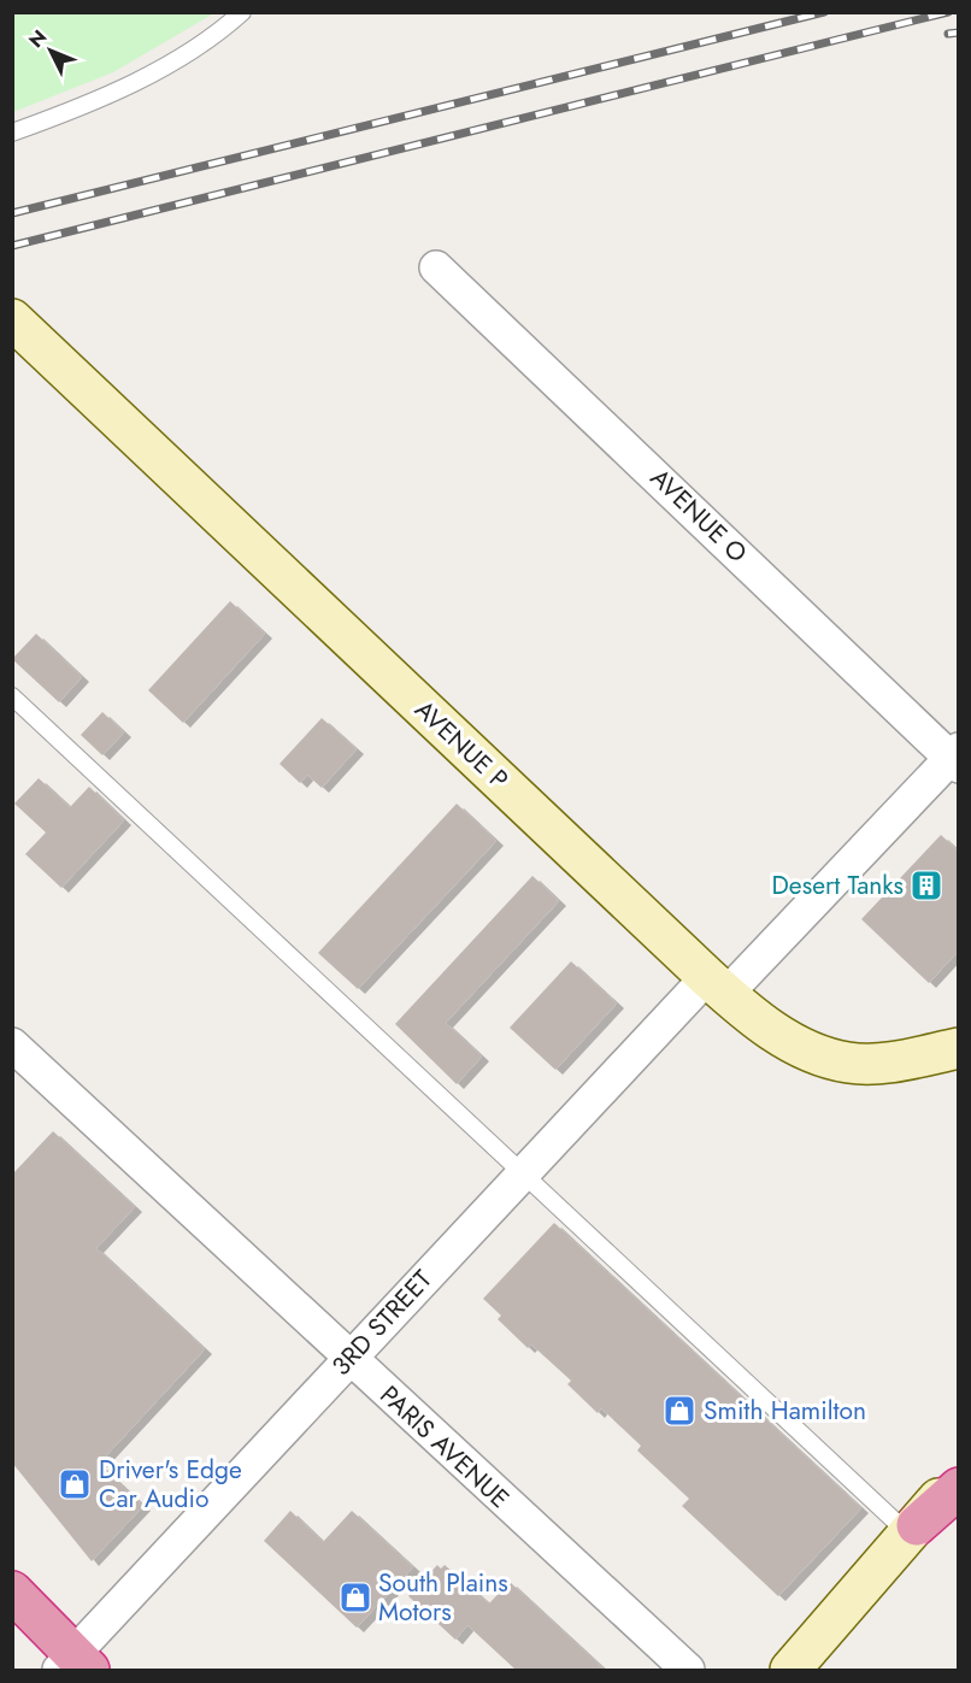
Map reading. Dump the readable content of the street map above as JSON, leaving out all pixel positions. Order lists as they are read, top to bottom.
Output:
{
  "streets": {
    "street": [
      "AVENUE O",
      "AVENUE P",
      "3RD STREET",
      "PARIS AVENUE"
    ]
  },
  "crossings": [
    ["AVENUE O", "3RD STREET"],
    ["AVENUE P", "3RD STREET"],
    ["3RD STREET", "PARIS AVENUE"]
  ],
  "places": {
    "building": ["Desert Tanks"],
    "shop": ["Smith Hamilton", "Driver's Edge Car Audio", "South Plains Motors"]
  },
  "north": "top left"
}
